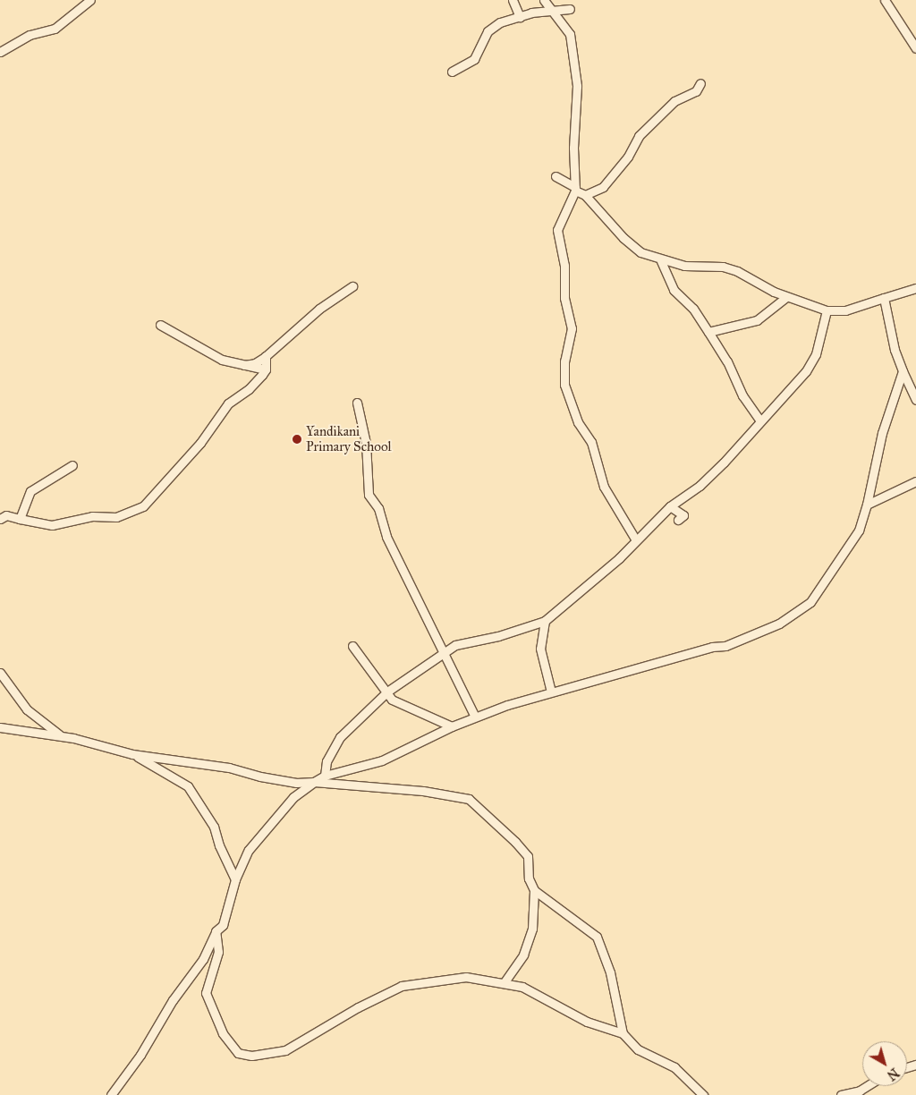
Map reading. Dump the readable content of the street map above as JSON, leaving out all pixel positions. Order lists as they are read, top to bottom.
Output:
{
  "places": ["Yandikani Primary School"],
  "north": "bottom right"
}
